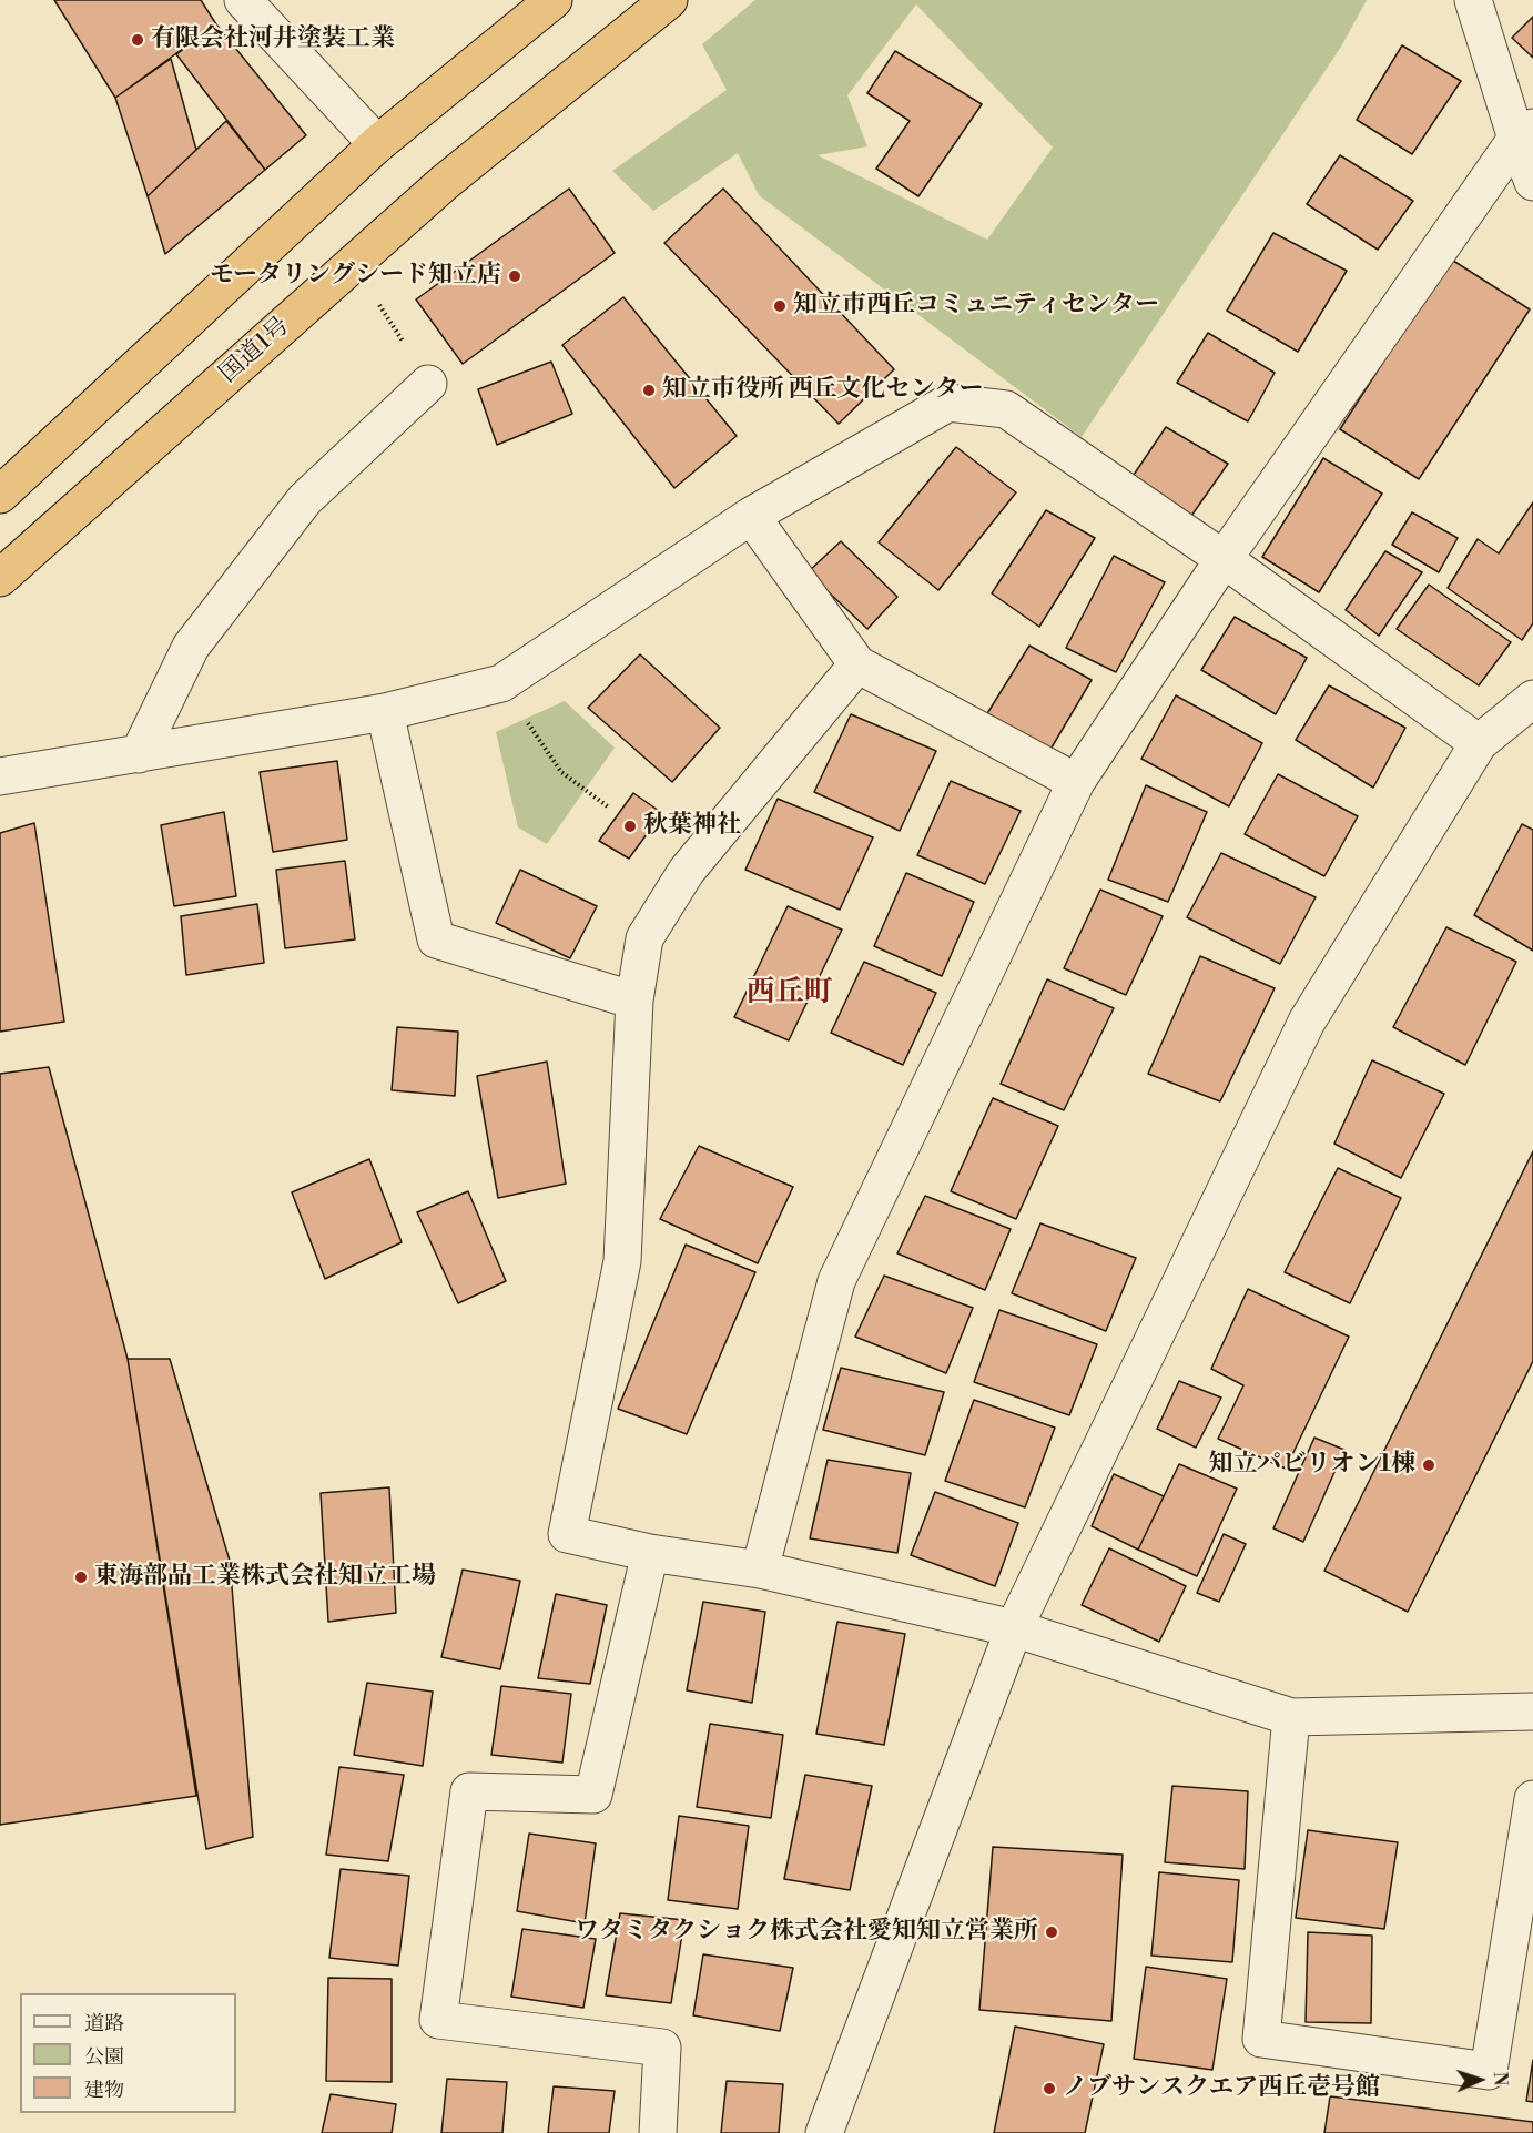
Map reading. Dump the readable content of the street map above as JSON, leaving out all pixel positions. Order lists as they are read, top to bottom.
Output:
{
  "streets": {
    "highway": ["国道1号"]
  },
  "districts": ["西丘町"],
  "places": [
    "有限会社河井塗装工業",
    "モータリングシード知立店",
    "知立市西丘コミュニティセンター",
    "知立市役所 西丘文化センター",
    "秋葉神社",
    "知立パビリオン1棟",
    "東海部品工業株式会社知立工場",
    "ワタミタクショク株式会社愛知知立営業所",
    "ノブサンスクエア西丘壱号館"
  ],
  "legend": ["道路", "公園", "建物"],
  "north": "right"
}
